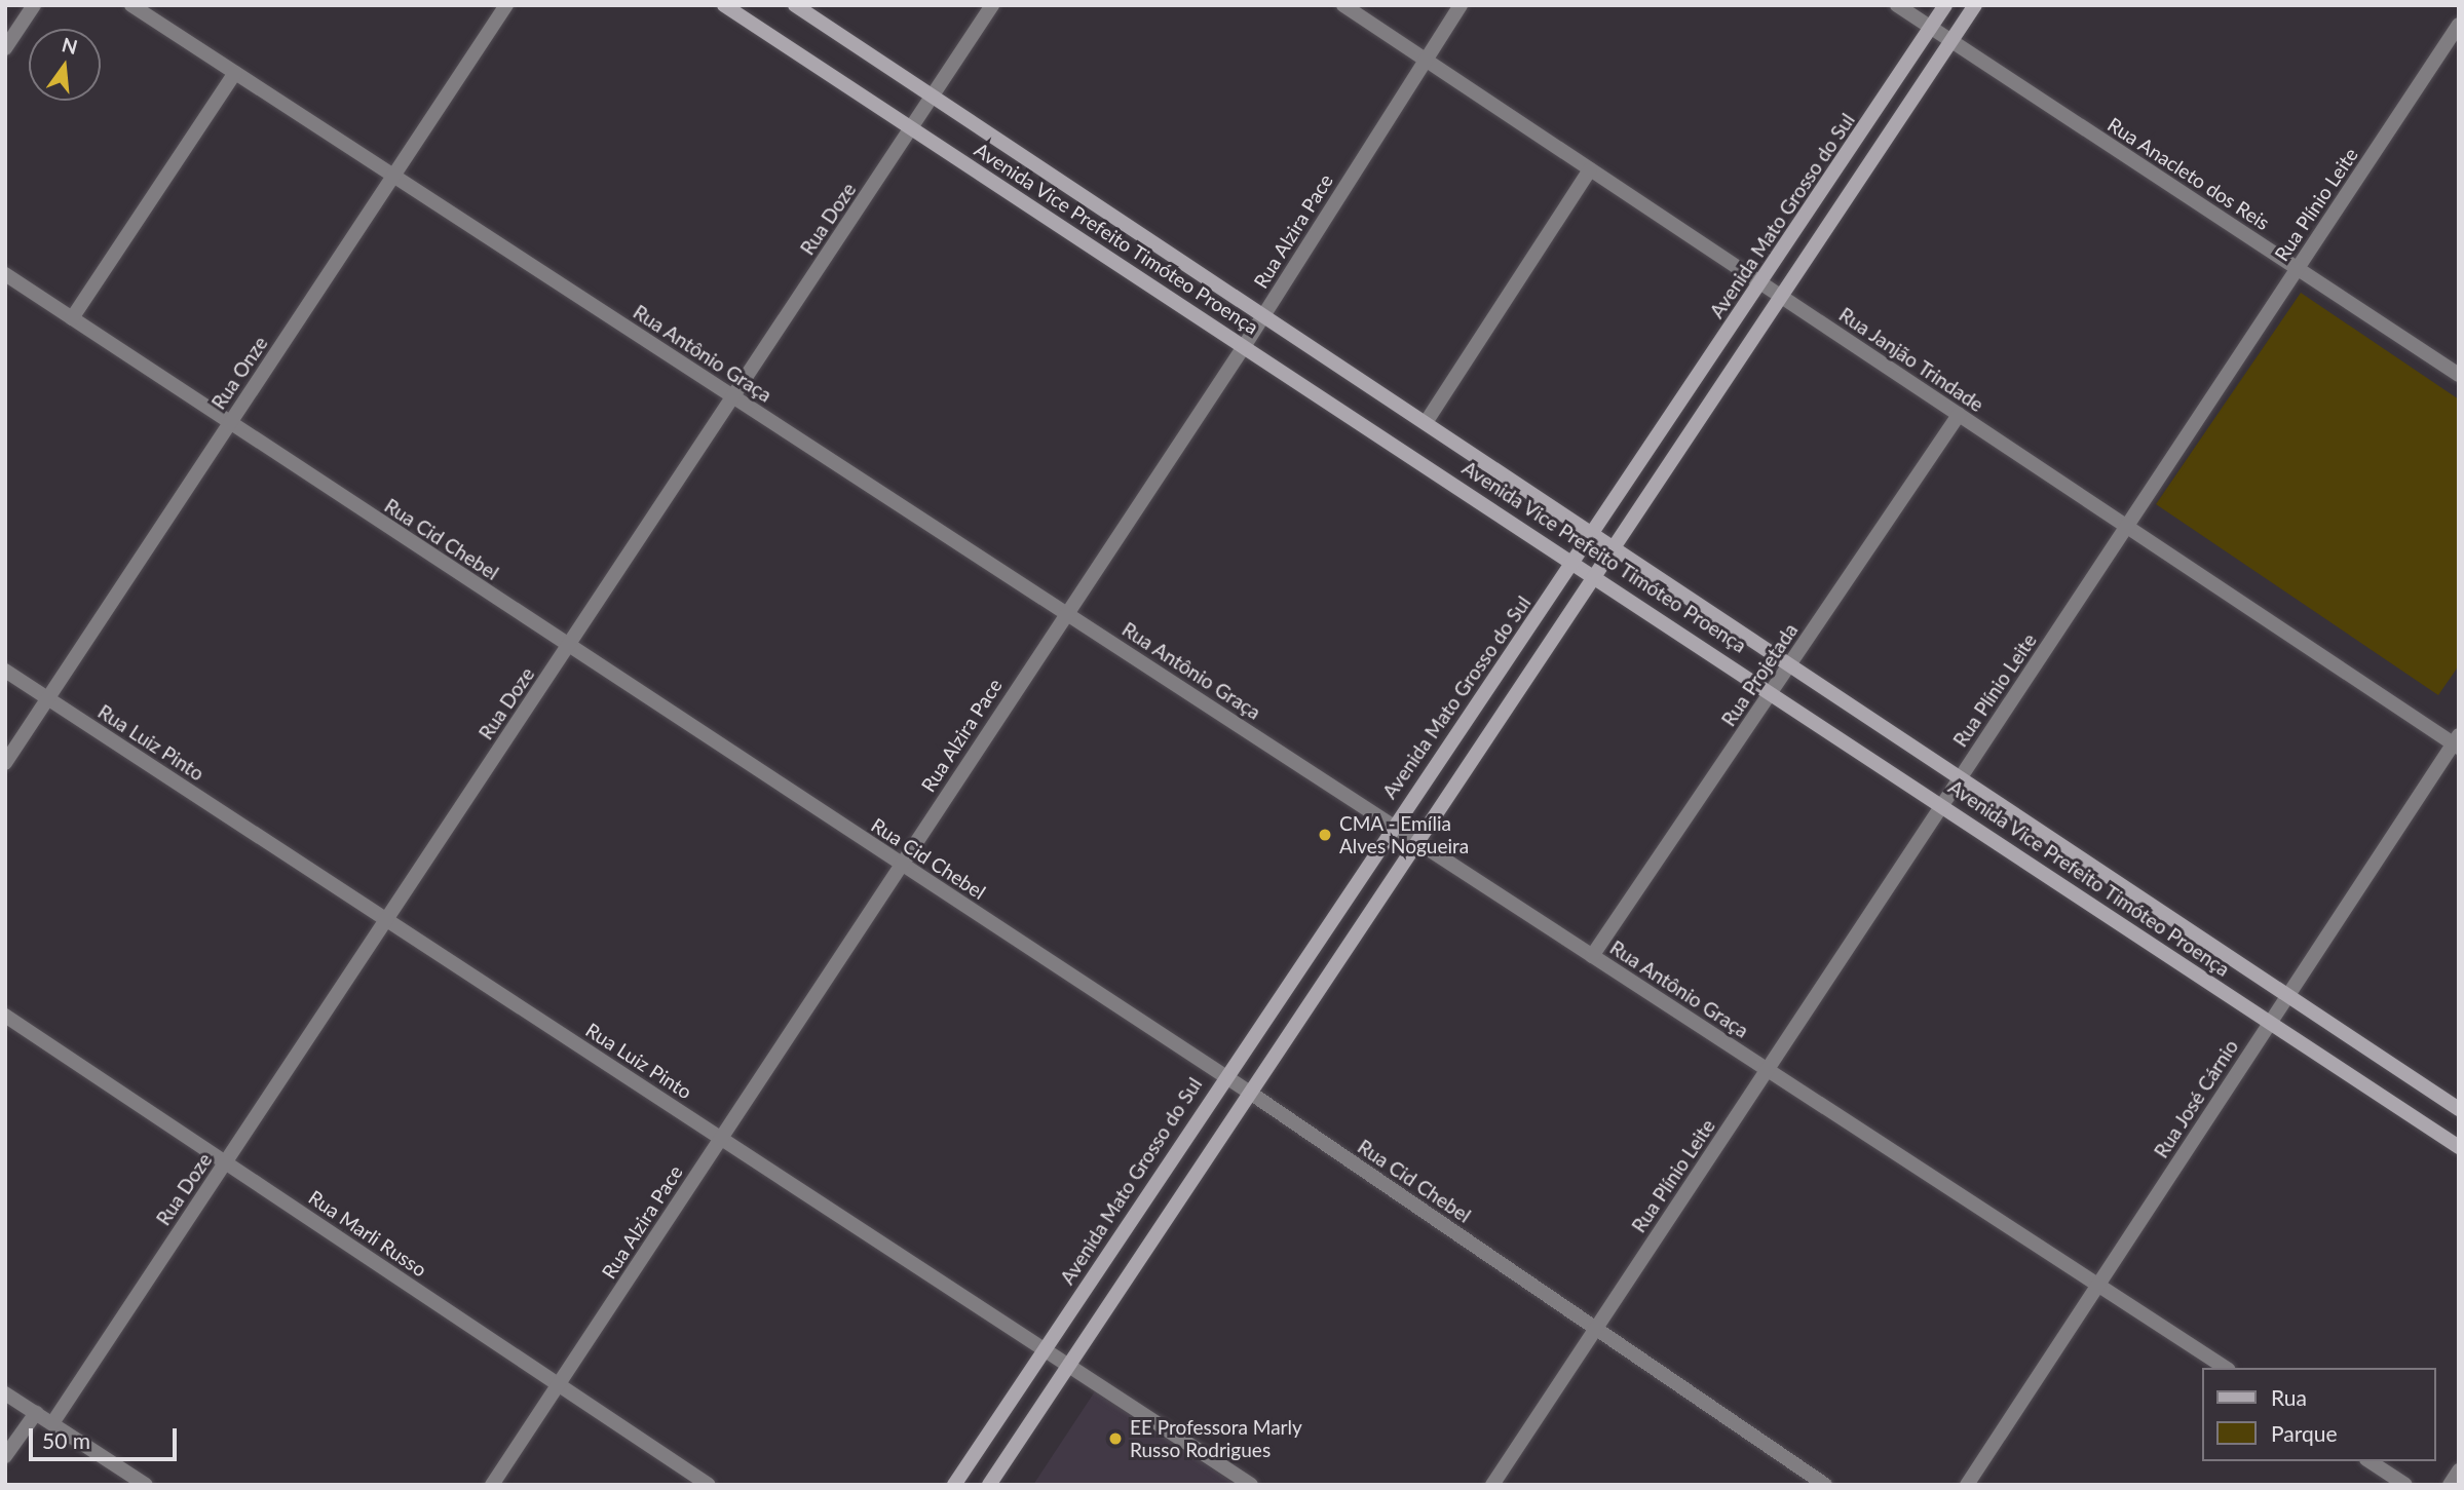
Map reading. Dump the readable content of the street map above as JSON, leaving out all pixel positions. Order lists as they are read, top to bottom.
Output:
{
  "streets": {
    "main road": ["Avenida Mato Grosso do Sul", "Avenida Vice Prefeito Timóteo Proença"],
    "street": [
      "Rua Anacleto dos Reis",
      "Rua Plínio Leite",
      "Rua Doze",
      "Rua Alzira Pace",
      "Rua Antônio Graça",
      "Rua Janjão Trindade",
      "Rua Onze",
      "Rua Cid Chebel",
      "Rua Projetada",
      "Rua Luiz Pinto",
      "Rua José Cárnio",
      "Rua Marli Russo"
    ]
  },
  "crossings": [
    ["Rua Anacleto dos Reis", "Rua Plínio Leite"],
    ["Rua Anacleto dos Reis", "Avenida Mato Grosso do Sul"],
    ["Rua Plínio Leite", "Avenida Vice Prefeito Timóteo Proença"],
    ["Rua Plínio Leite", "Rua Antônio Graça"],
    ["Rua Plínio Leite", "Rua Janjão Trindade"],
    ["Rua Plínio Leite", "Rua Cid Chebel"],
    ["Avenida Mato Grosso do Sul", "Avenida Vice Prefeito Timóteo Proença"],
    ["Avenida Mato Grosso do Sul", "Rua Antônio Graça"],
    ["Avenida Mato Grosso do Sul", "Rua Janjão Trindade"],
    ["Avenida Mato Grosso do Sul", "Rua Cid Chebel"],
    ["Avenida Mato Grosso do Sul", "Rua Luiz Pinto"],
    ["Rua Doze", "Avenida Vice Prefeito Timóteo Proença"],
    ["Rua Doze", "Rua Antônio Graça"],
    ["Rua Doze", "Rua Cid Chebel"],
    ["Rua Doze", "Rua Luiz Pinto"],
    ["Rua Doze", "Rua Marli Russo"],
    ["Rua Alzira Pace", "Avenida Vice Prefeito Timóteo Proença"],
    ["Rua Alzira Pace", "Rua Antônio Graça"],
    ["Rua Alzira Pace", "Rua Janjão Trindade"],
    ["Rua Alzira Pace", "Rua Cid Chebel"],
    ["Rua Alzira Pace", "Rua Luiz Pinto"],
    ["Rua Alzira Pace", "Rua Marli Russo"],
    ["Avenida Vice Prefeito Timóteo Proença", "Rua Projetada"],
    ["Avenida Vice Prefeito Timóteo Proença", "Rua José Cárnio"],
    ["Rua Antônio Graça", "Rua Onze"],
    ["Rua Antônio Graça", "Rua Projetada"],
    ["Rua Antônio Graça", "Rua José Cárnio"],
    ["Rua Janjão Trindade", "Rua Projetada"],
    ["Rua Janjão Trindade", "Rua José Cárnio"],
    ["Rua Onze", "Rua Cid Chebel"],
    ["Rua Onze", "Rua Luiz Pinto"]
  ],
  "places": ["CMA - Emília Alves Nogueira", "EE Professora Marly Russo Rodrigues"],
  "legend": ["Rua", "Parque"],
  "scale_bar": "50 m",
  "north": "top"
}
